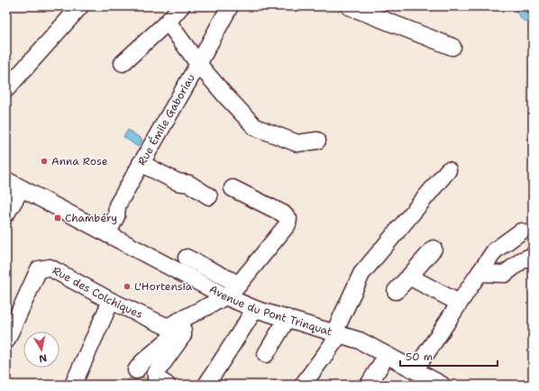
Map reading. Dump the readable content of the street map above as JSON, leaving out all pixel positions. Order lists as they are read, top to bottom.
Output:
{
  "streets": {
    "street": ["Rue Émile Gaboriau", "Rue des Colchiques", "Avenue du Pont Trinquat"]
  },
  "crossings": [
    ["Rue Émile Gaboriau", "Avenue du Pont Trinquat"],
    ["Rue des Colchiques", "Avenue du Pont Trinquat"]
  ],
  "places": {
    "other": ["Anna Rose", "L'Hortensia"],
    "transit": ["Chambéry"]
  },
  "scale_bar": "50 m",
  "north": "bottom"
}
